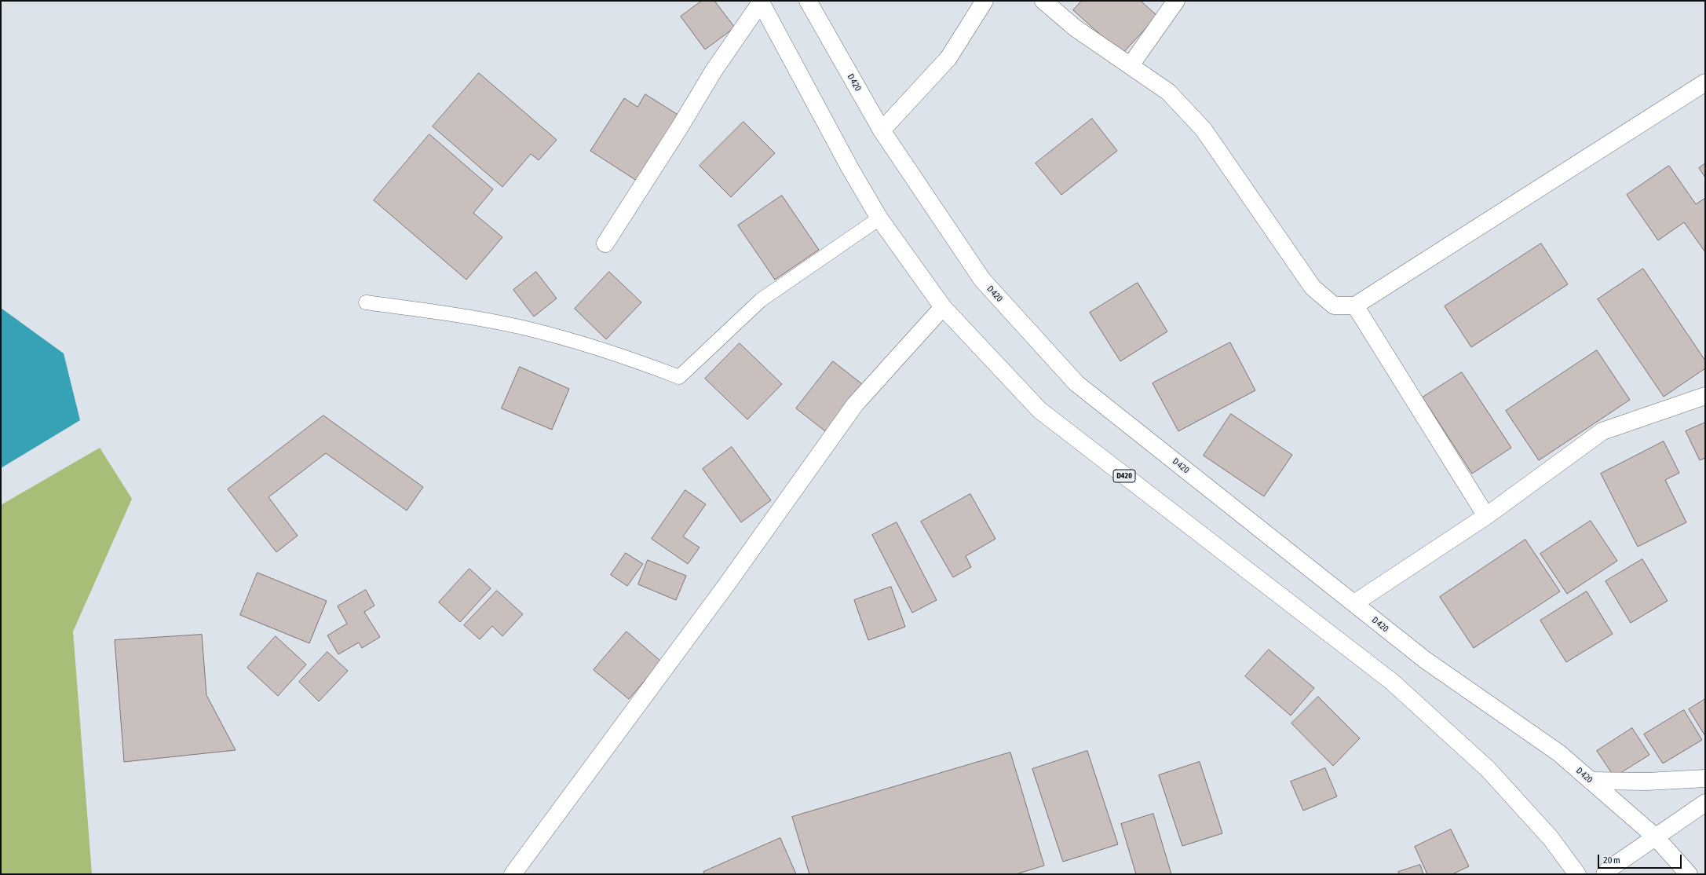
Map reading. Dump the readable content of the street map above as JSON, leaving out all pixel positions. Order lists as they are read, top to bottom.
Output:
{
  "streets": {
    "main road": ["D 420", "D420"]
  },
  "scale_bar": "20 m"
}
